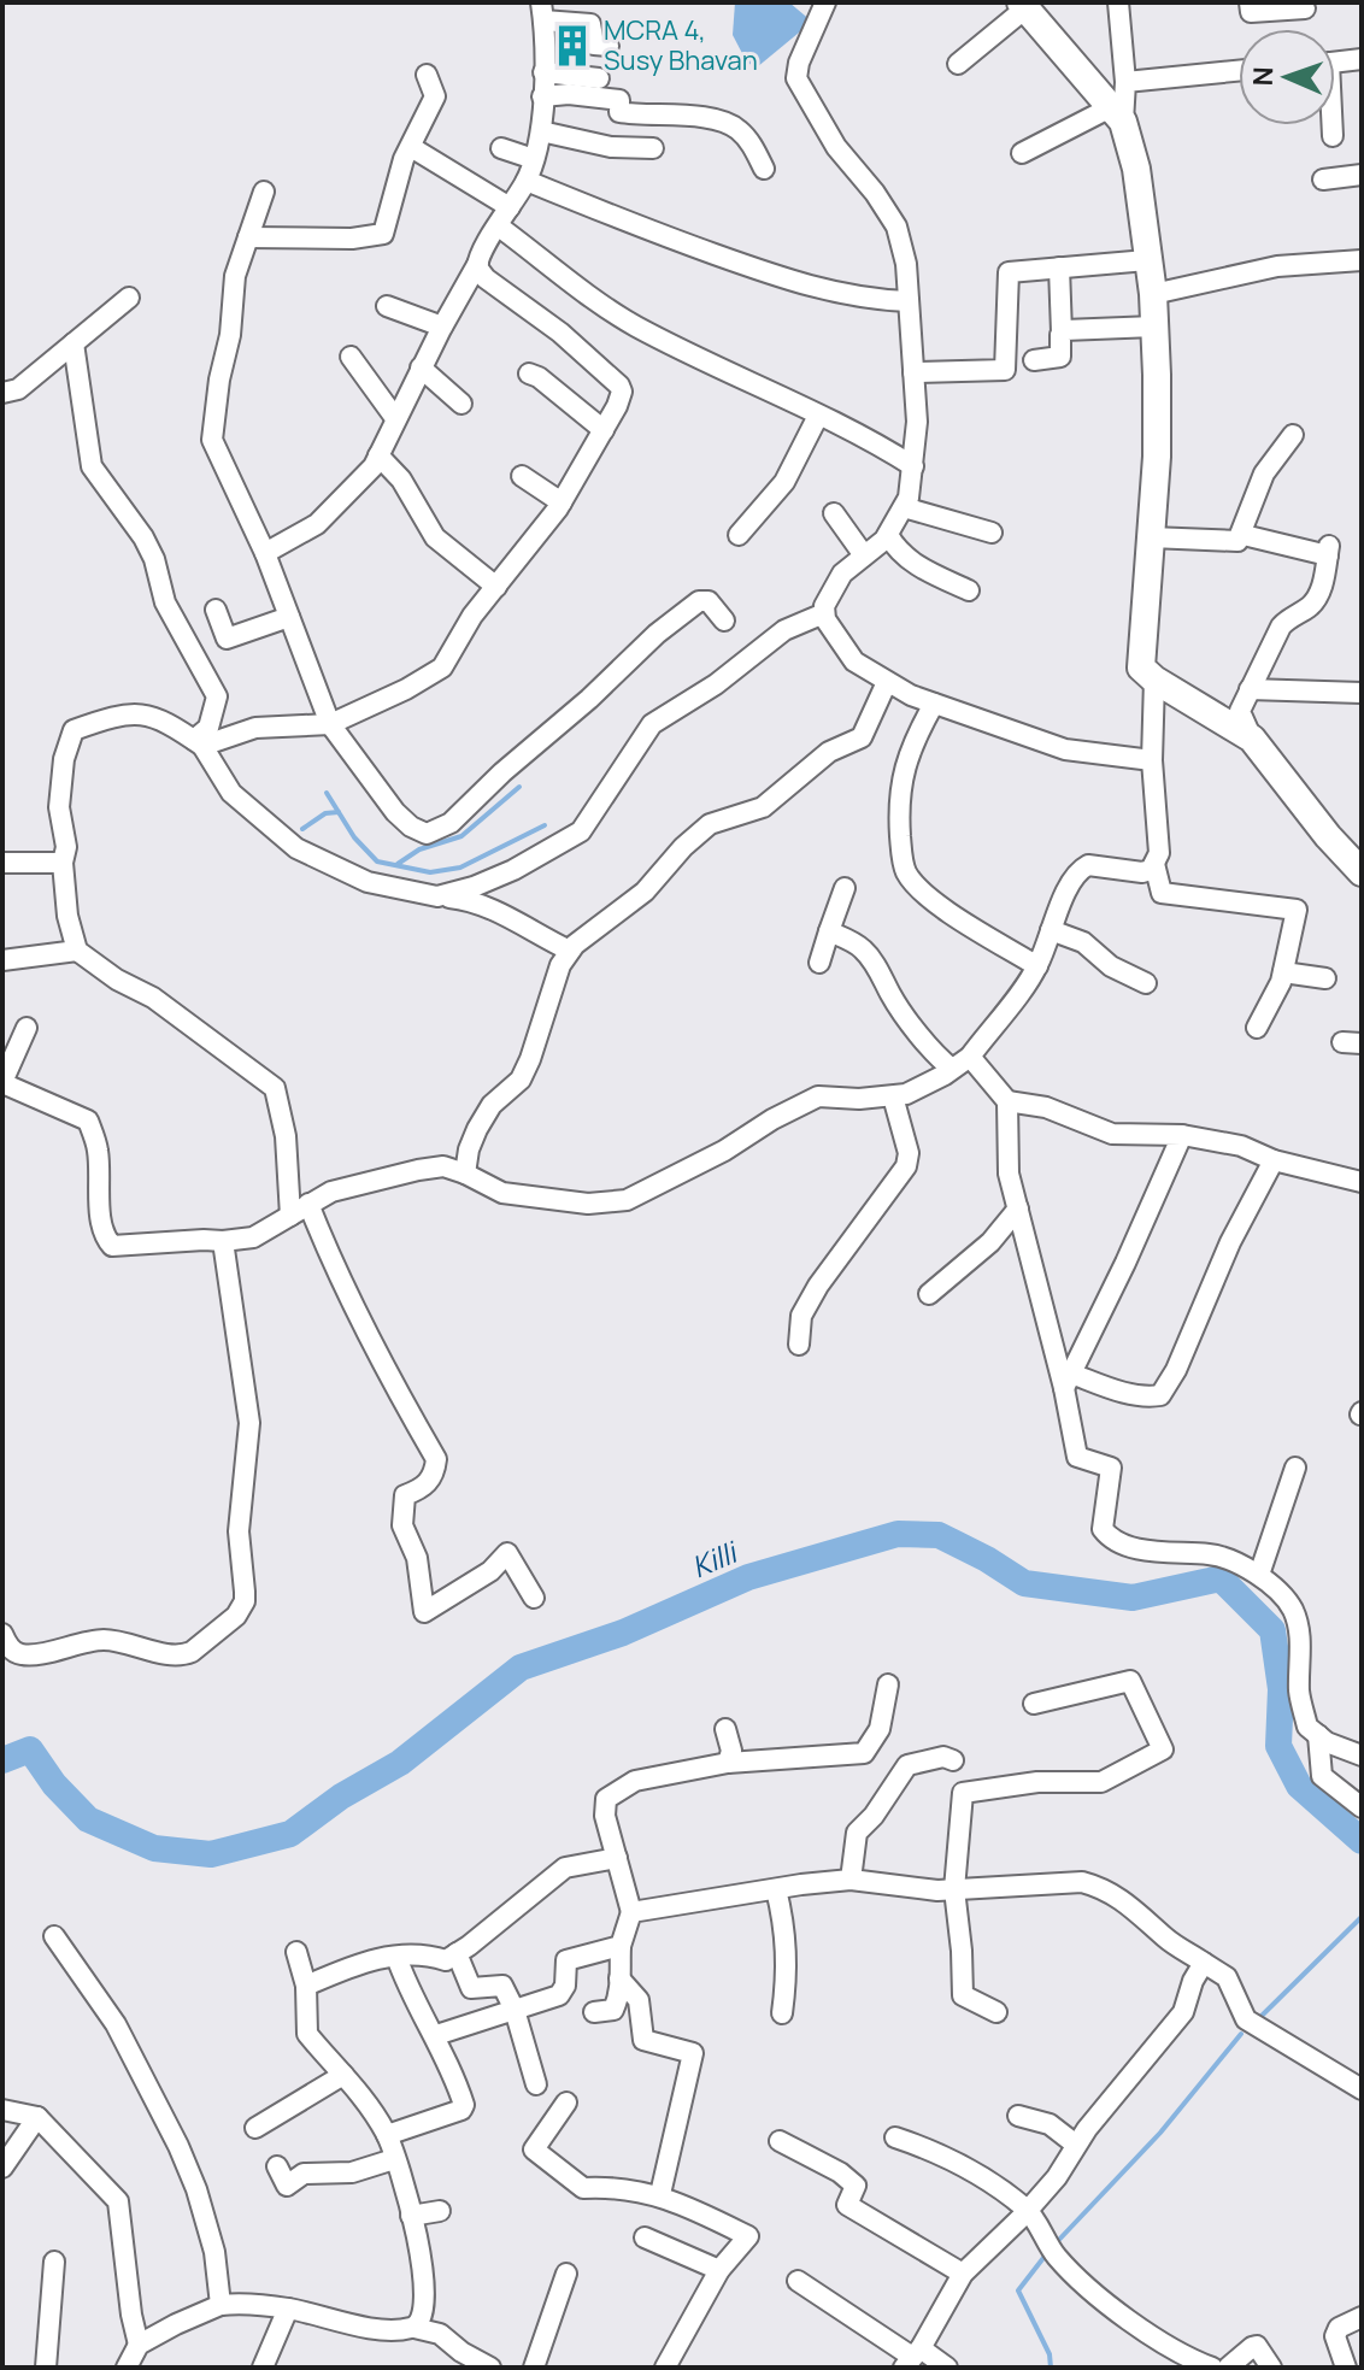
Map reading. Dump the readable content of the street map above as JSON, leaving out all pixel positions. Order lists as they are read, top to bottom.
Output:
{
  "water": ["Killi"],
  "places": {
    "building": ["MCRA 4, Susy Bhavan"]
  },
  "north": "left"
}
